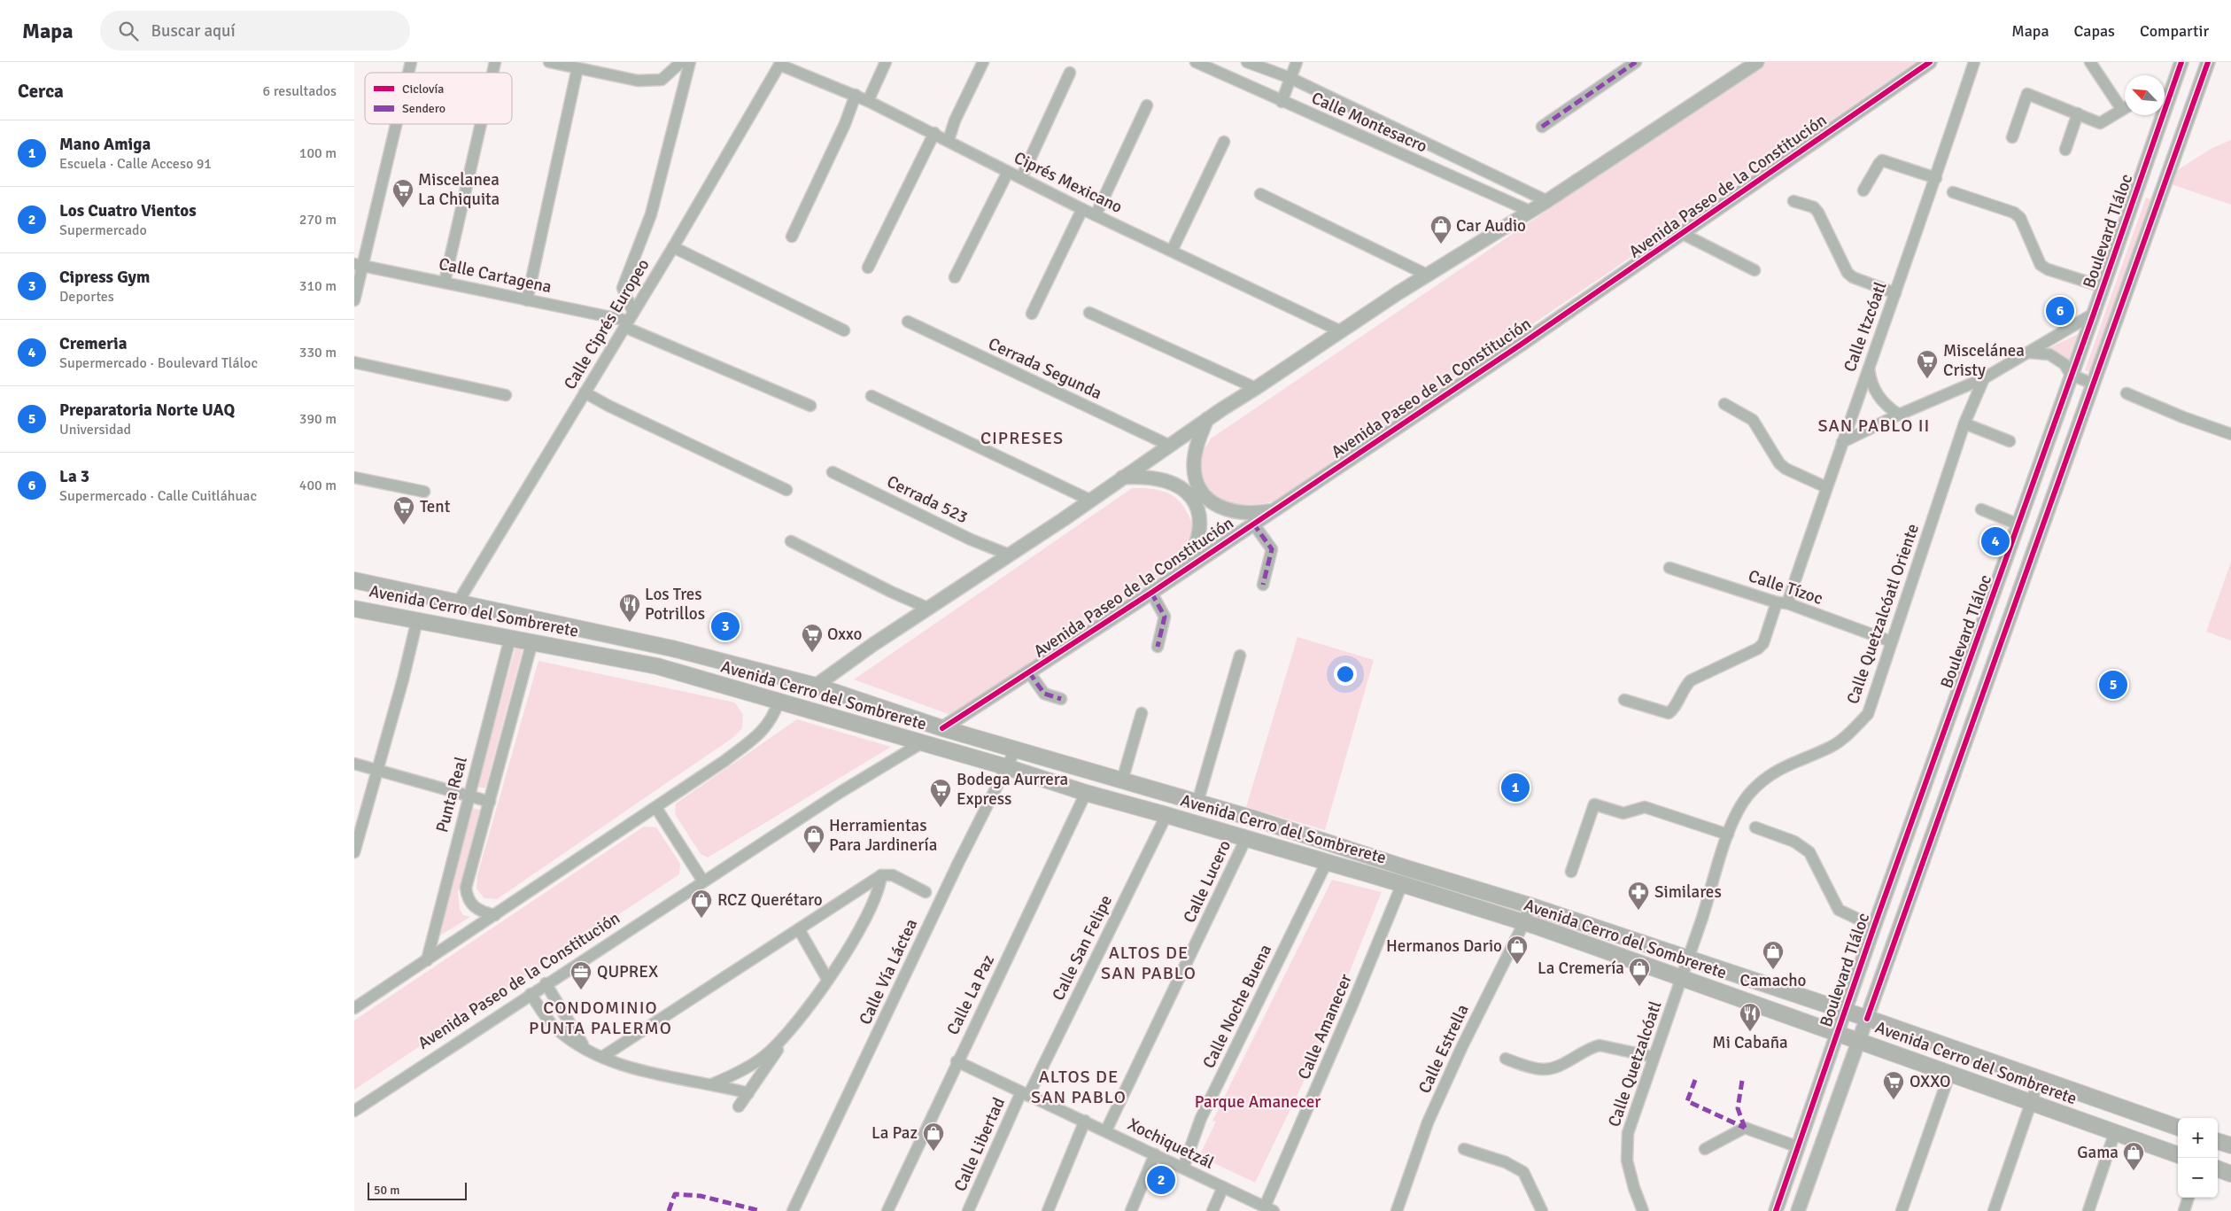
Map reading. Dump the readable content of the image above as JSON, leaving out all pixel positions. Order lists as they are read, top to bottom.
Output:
{
  "streets": {
    "main road": ["Avenida Cerro del Sombrerete"],
    "street": [
      "Calle Montesacro",
      "Ciprés Mexicano",
      "Avenida Paseo de la Constitución",
      "Boulevard Tláloc",
      "Calle Cartagena",
      "Calle Ciprés Europeo",
      "Calle Itzcóatl",
      "Cerrada Segunda",
      "Cerrada 523",
      "Calle Tízoc",
      "Calle Quetzalcóatl Oriente",
      "Punta Real",
      "Calle Lucero",
      "Calle San Felipe",
      "Calle Vía Láctea",
      "Calle La Paz",
      "Calle Noche Buena",
      "Calle Amanecer",
      "Calle Estrella",
      "Calle Quetzalcóatl",
      "Xochiquetzál",
      "Calle Libertad"
    ]
  },
  "crossings": [
    ["Ciprés Mexicano", "Calle Ciprés Europeo"],
    ["Avenida Paseo de la Constitución", "Avenida Cerro del Sombrerete"],
    ["Boulevard Tláloc", "Avenida Cerro del Sombrerete"],
    ["Calle Cartagena", "Calle Ciprés Europeo"],
    ["Calle Ciprés Europeo", "Avenida Cerro del Sombrerete"],
    ["Calle Itzcóatl", "Calle Tízoc"],
    ["Calle Tízoc", "Calle Quetzalcóatl Oriente"],
    ["Avenida Cerro del Sombrerete", "Calle Quetzalcóatl Oriente"],
    ["Avenida Cerro del Sombrerete", "Punta Real"],
    ["Avenida Cerro del Sombrerete", "Calle Lucero"],
    ["Avenida Cerro del Sombrerete", "Calle San Felipe"],
    ["Avenida Cerro del Sombrerete", "Calle Vía Láctea"],
    ["Avenida Cerro del Sombrerete", "Calle La Paz"],
    ["Avenida Cerro del Sombrerete", "Calle Noche Buena"],
    ["Avenida Cerro del Sombrerete", "Calle Amanecer"],
    ["Avenida Cerro del Sombrerete", "Calle Estrella"],
    ["Avenida Cerro del Sombrerete", "Calle Quetzalcóatl"],
    ["Calle Quetzalcóatl Oriente", "Calle Quetzalcóatl"],
    ["Calle Lucero", "Xochiquetzál"],
    ["Calle San Felipe", "Xochiquetzál"],
    ["Calle San Felipe", "Calle Libertad"],
    ["Calle La Paz", "Xochiquetzál"],
    ["Calle Noche Buena", "Xochiquetzál"],
    ["Calle Amanecer", "Xochiquetzál"],
    ["Xochiquetzál", "Calle Libertad"]
  ],
  "districts": [
    "SAN PABLO II",
    "CIPRESES",
    "ALTOS DE SAN PABLO",
    "CONDOMINIO PUNTA PALERMO",
    "ALTOS DE SAN PABLO"
  ],
  "parks": ["Parque Amanecer"],
  "places": {
    "supermarket": [
      "Miscelanea La Chiquita",
      "Miscelánea Cristy",
      "Tent",
      "Oxxo",
      "Bodega Aurrera Express",
      "OXXO"
    ],
    "shop": [
      "Car Audio",
      "Herramientas Para Jardinería",
      "RCZ Querétaro",
      "Hermanos Dario",
      "Camacho",
      "La Cremería",
      "La Paz",
      "Gama"
    ],
    "restaurant": ["Los Tres Potrillos", "Mi Cabaña"],
    "pharmacy": ["Similares"],
    "office": ["QUPREX"]
  },
  "legend": ["Ciclovía", "Sendero"],
  "scale_bar": "50 m",
  "north": "top left",
  "page": {
    "header": "Mapa",
    "search": "Buscar aquí",
    "nav": ["Mapa", "Capas", "Compartir"],
    "heading": ["Cerca", "6 resultados"],
    "list": [
      {
        "mark": "1",
        "name": "Mano Amiga",
        "note": "Escuela · Calle Acceso 91",
        "value": "100 m"
      },
      {
        "mark": "2",
        "name": "Los Cuatro Vientos",
        "note": "Supermercado",
        "value": "270 m"
      },
      {
        "mark": "3",
        "name": "Cipress Gym",
        "note": "Deportes",
        "value": "310 m"
      },
      {
        "mark": "4",
        "name": "Cremeria",
        "note": "Supermercado · Boulevard Tláloc",
        "value": "330 m"
      },
      {
        "mark": "5",
        "name": "Preparatoria Norte UAQ",
        "note": "Universidad",
        "value": "390 m"
      },
      {
        "mark": "6",
        "name": "La 3",
        "note": "Supermercado · Calle Cuitláhuac",
        "value": "400 m"
      }
    ],
    "pins": [
      "6",
      "4",
      "3",
      "5",
      "1",
      "2"
    ],
    "map_buttons": ["+", "−"],
    "scale": "50 m"
  }
}
